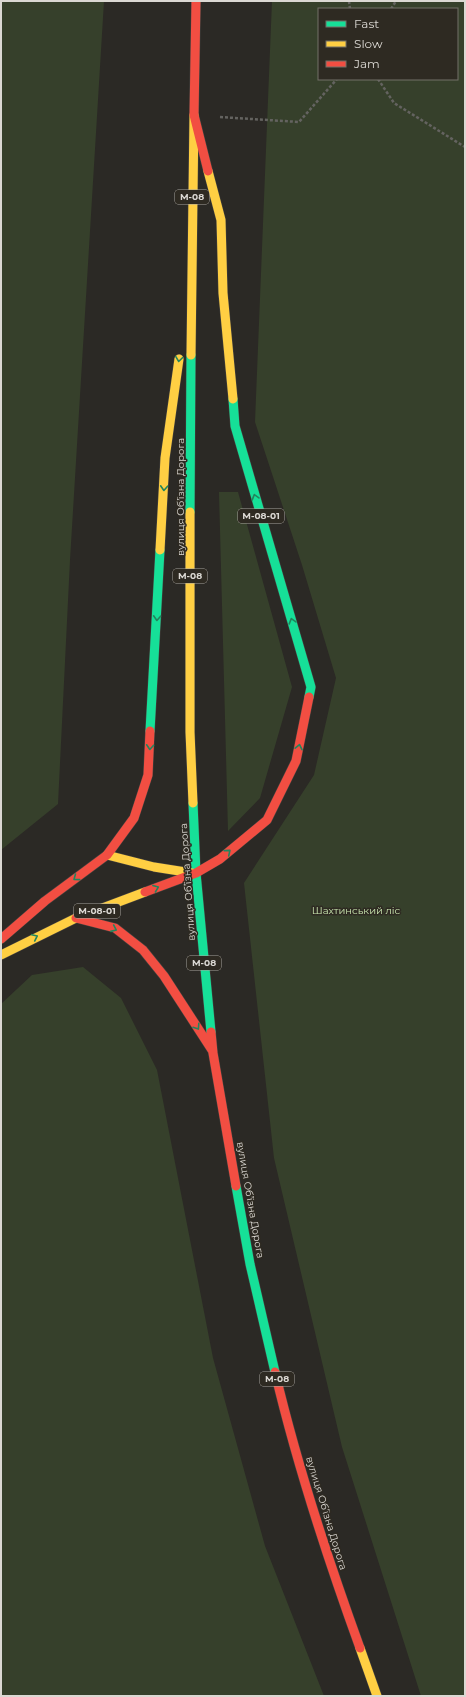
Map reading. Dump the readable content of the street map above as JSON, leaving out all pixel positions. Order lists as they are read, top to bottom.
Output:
{
  "streets": {
    "highway": ["М-08", "вулиця Обʼїзна Дорога", "М-08-01"]
  },
  "crossings": [
    ["М-08", "вулиця Обʼїзна Дорога"],
    ["М-08", "М-08-01"],
    ["вулиця Обʼїзна Дорога", "М-08-01"]
  ],
  "parks": ["Шахтинський ліс"],
  "legend": ["Fast", "Slow", "Jam"]
}
